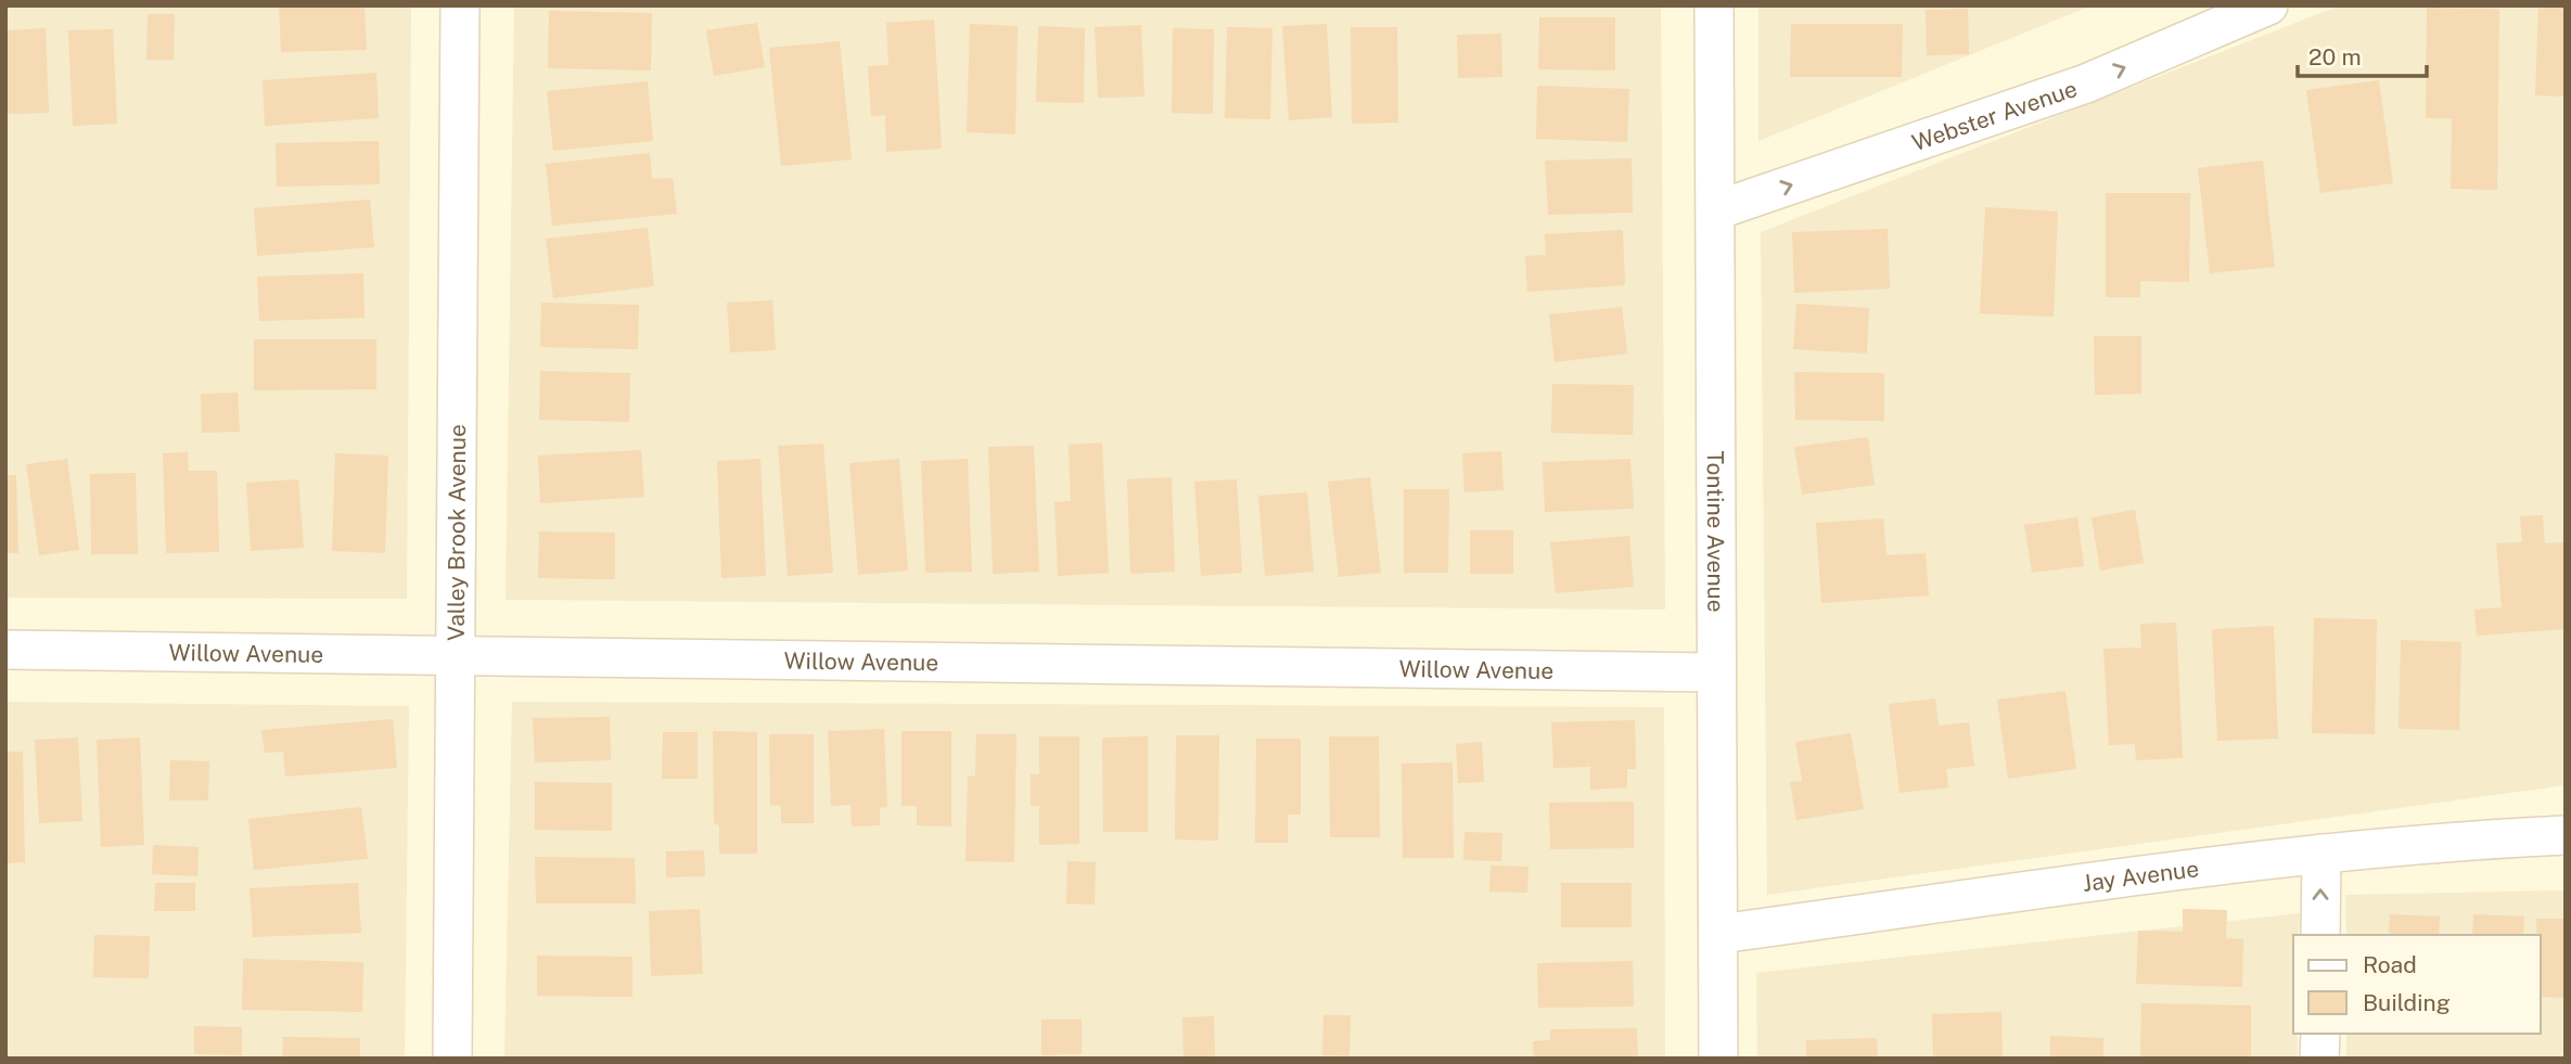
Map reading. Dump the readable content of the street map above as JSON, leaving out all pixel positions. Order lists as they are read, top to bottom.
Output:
{
  "streets": {
    "street": [
      "Webster Avenue",
      "Valley Brook Avenue",
      "Tontine Avenue",
      "Willow Avenue",
      "Jay Avenue"
    ]
  },
  "crossings": [
    ["Webster Avenue", "Tontine Avenue"],
    ["Valley Brook Avenue", "Willow Avenue"],
    ["Tontine Avenue", "Willow Avenue"],
    ["Tontine Avenue", "Jay Avenue"]
  ],
  "one_way": ["Webster Avenue"],
  "legend": ["Road", "Building"],
  "scale_bar": "20 m"
}
